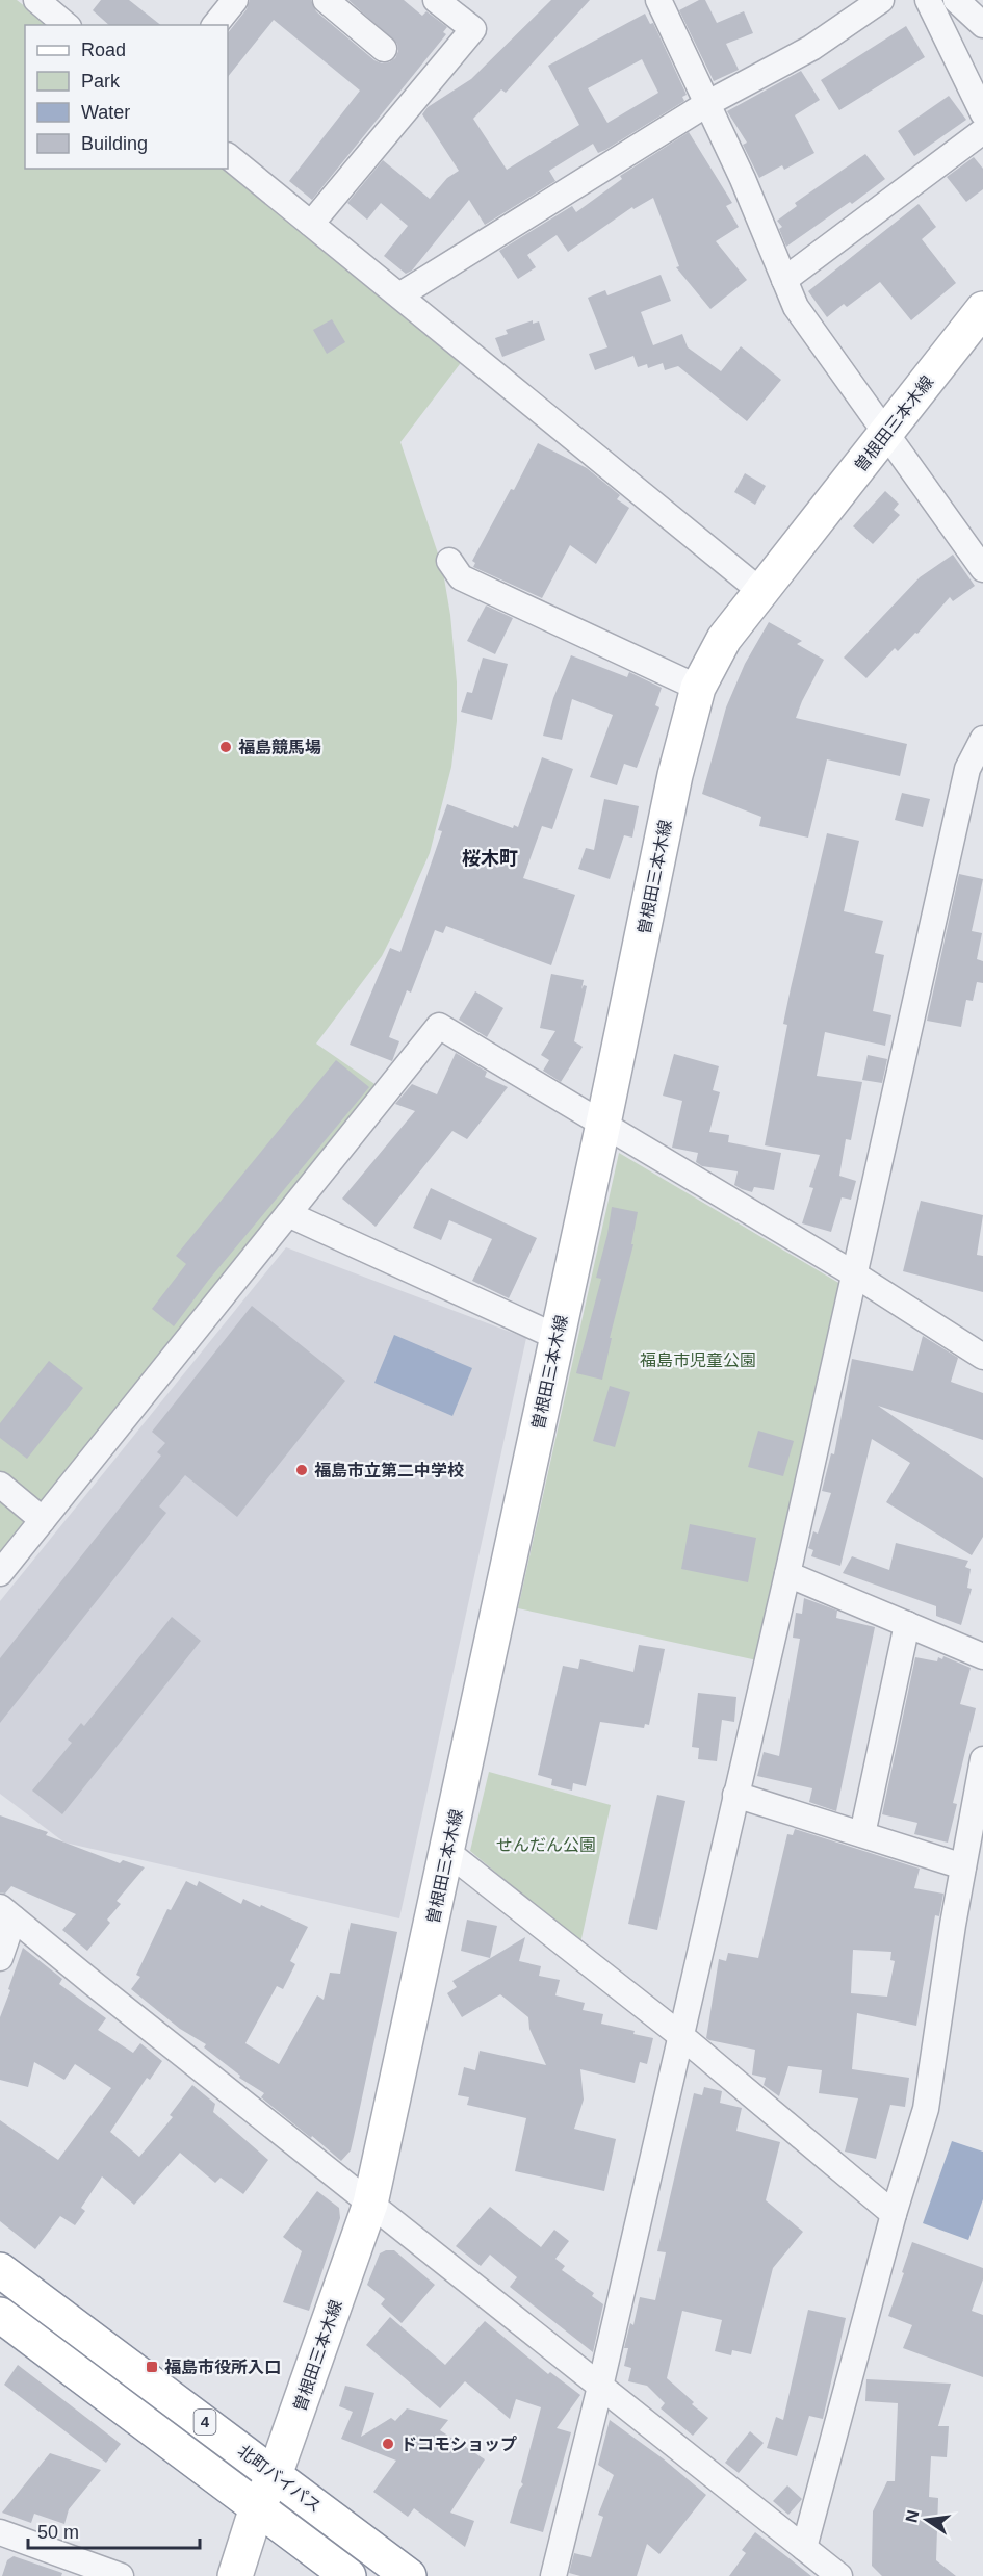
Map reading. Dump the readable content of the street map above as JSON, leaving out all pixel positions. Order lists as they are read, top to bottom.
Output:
{
  "streets": {
    "main road": ["曽根田三本木線", "4", "北町バイパス"]
  },
  "crossings": [
    ["曽根田三本木線", "4"],
    ["曽根田三本木線", "北町バイパス"]
  ],
  "districts": ["桜木町"],
  "parks": ["福島市児童公園", "せんだん公園"],
  "places": {
    "other": ["福島競馬場", "福島市立第二中学校", "ドコモショップ"],
    "transit": ["福島市役所入口"]
  },
  "legend": [
    "Road",
    "Park",
    "Water",
    "Building"
  ],
  "scale_bar": "50 m",
  "north": "left"
}
